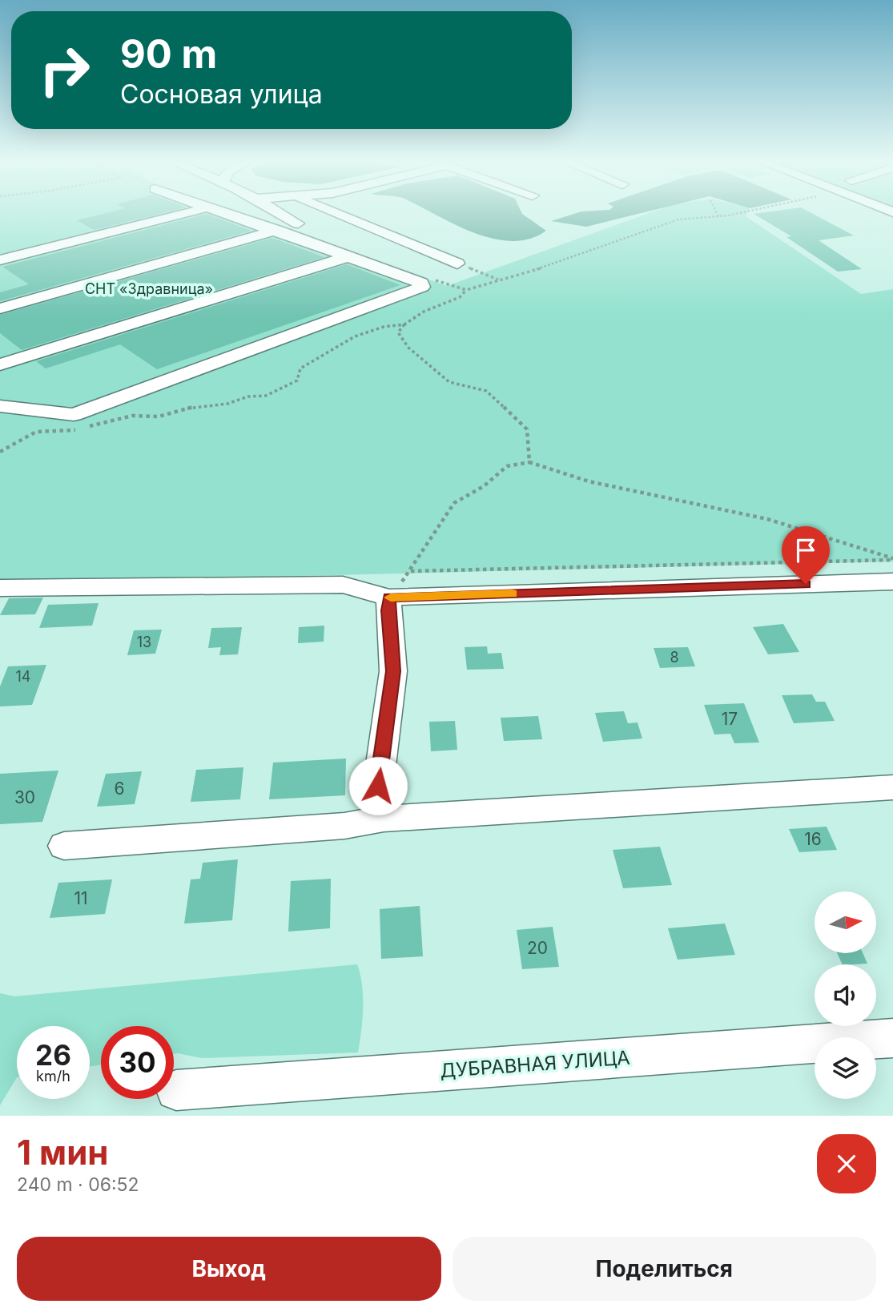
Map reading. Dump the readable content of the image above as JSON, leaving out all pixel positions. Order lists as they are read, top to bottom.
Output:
{
  "streets": {
    "street": ["ДУБРАВНАЯ УЛИЦА"]
  },
  "parks": ["СНТ «Здравница»"],
  "house_numbers": [
    "13",
    "8",
    "14",
    "17",
    "6",
    "30",
    "16",
    "11",
    "20"
  ],
  "north": "right",
  "page": {
    "turn": ["90 m", "Сосновая улица"],
    "speed": "26 km/h",
    "limit": "30",
    "heading": ["1 мин", "240 m · 06:52"],
    "buttons": ["Выход", "Поделиться"]
  }
}
